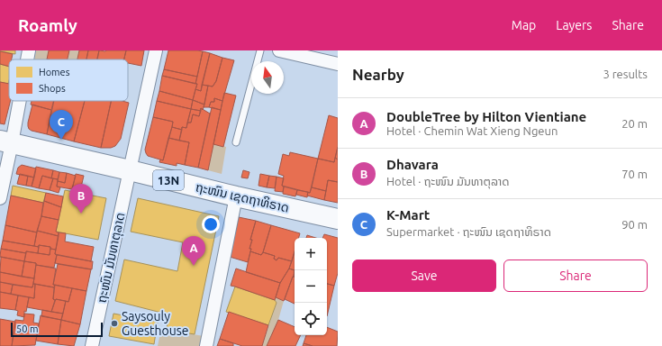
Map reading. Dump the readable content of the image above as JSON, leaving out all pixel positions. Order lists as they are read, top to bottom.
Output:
{
  "streets": {
    "highway": ["13N", "ຖະໜົນ ເຊດຖາທິຣາດ"],
    "street": ["ຖະໜົນ ມັນທາຕຸລາດ"]
  },
  "crossings": [
    ["ຖະໜົນ ເຊດຖາທິຣາດ", "ຖະໜົນ ມັນທາຕຸລາດ"]
  ],
  "places": ["Saysouly Guesthouse"],
  "legend": ["Homes", "Shops"],
  "scale_bar": "50 m",
  "north": "top",
  "page": {
    "header": "Roamly",
    "nav": ["Map", "Layers", "Share"],
    "heading": ["Nearby", "3 results"],
    "list": [
      {
        "mark": "A",
        "name": "DoubleTree by Hilton Vientiane",
        "note": "Hotel · Chemin Wat Xieng Ngeun",
        "value": "20 m"
      },
      {
        "mark": "B",
        "name": "Dhavara",
        "note": "Hotel · ຖະໜົນ ມັນທາຕຸລາດ",
        "value": "70 m"
      },
      {
        "mark": "C",
        "name": "K-Mart",
        "note": "Supermarket · ຖະໜົນ ເຊດຖາທິຣາດ",
        "value": "90 m"
      }
    ],
    "pins": ["C", "B", "A"],
    "map_buttons": ["+", "−"],
    "buttons": ["Save", "Share"],
    "scale": "50 m"
  }
}
